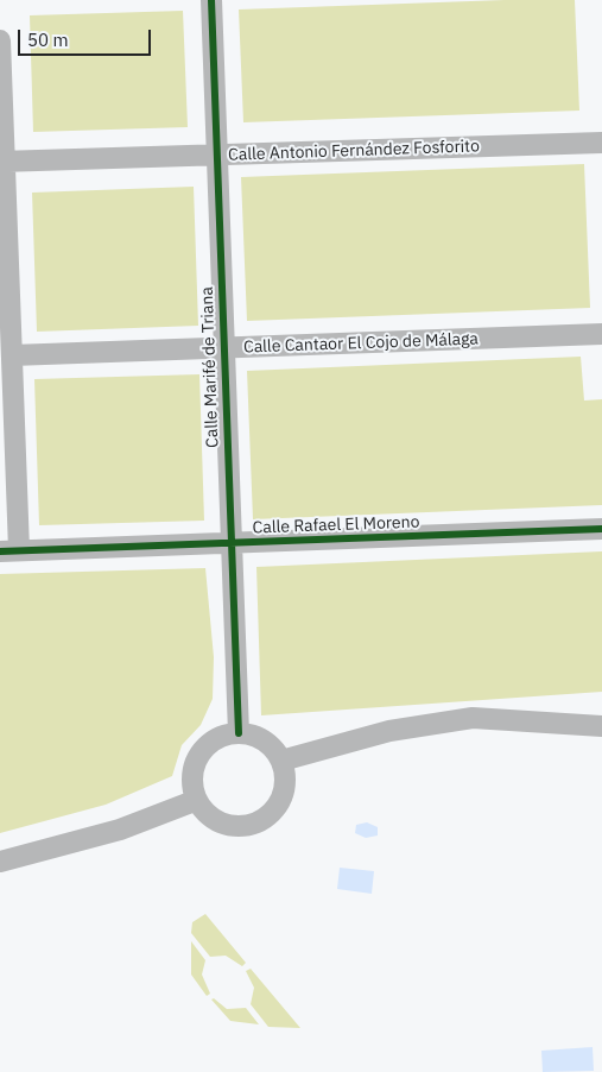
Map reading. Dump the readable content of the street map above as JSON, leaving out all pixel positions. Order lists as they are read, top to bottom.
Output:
{
  "streets": {
    "street": [
      "Calle Antonio Fernández Fosforito",
      "Calle Cantaor El Cojo de Málaga",
      "Calle Marifé de Triana",
      "Calle Rafael El Moreno"
    ]
  },
  "crossings": [
    ["Calle Antonio Fernández Fosforito", "Calle Marifé de Triana"],
    ["Calle Cantaor El Cojo de Málaga", "Calle Marifé de Triana"],
    ["Calle Marifé de Triana", "Calle Rafael El Moreno"]
  ],
  "scale_bar": "50 m"
}
